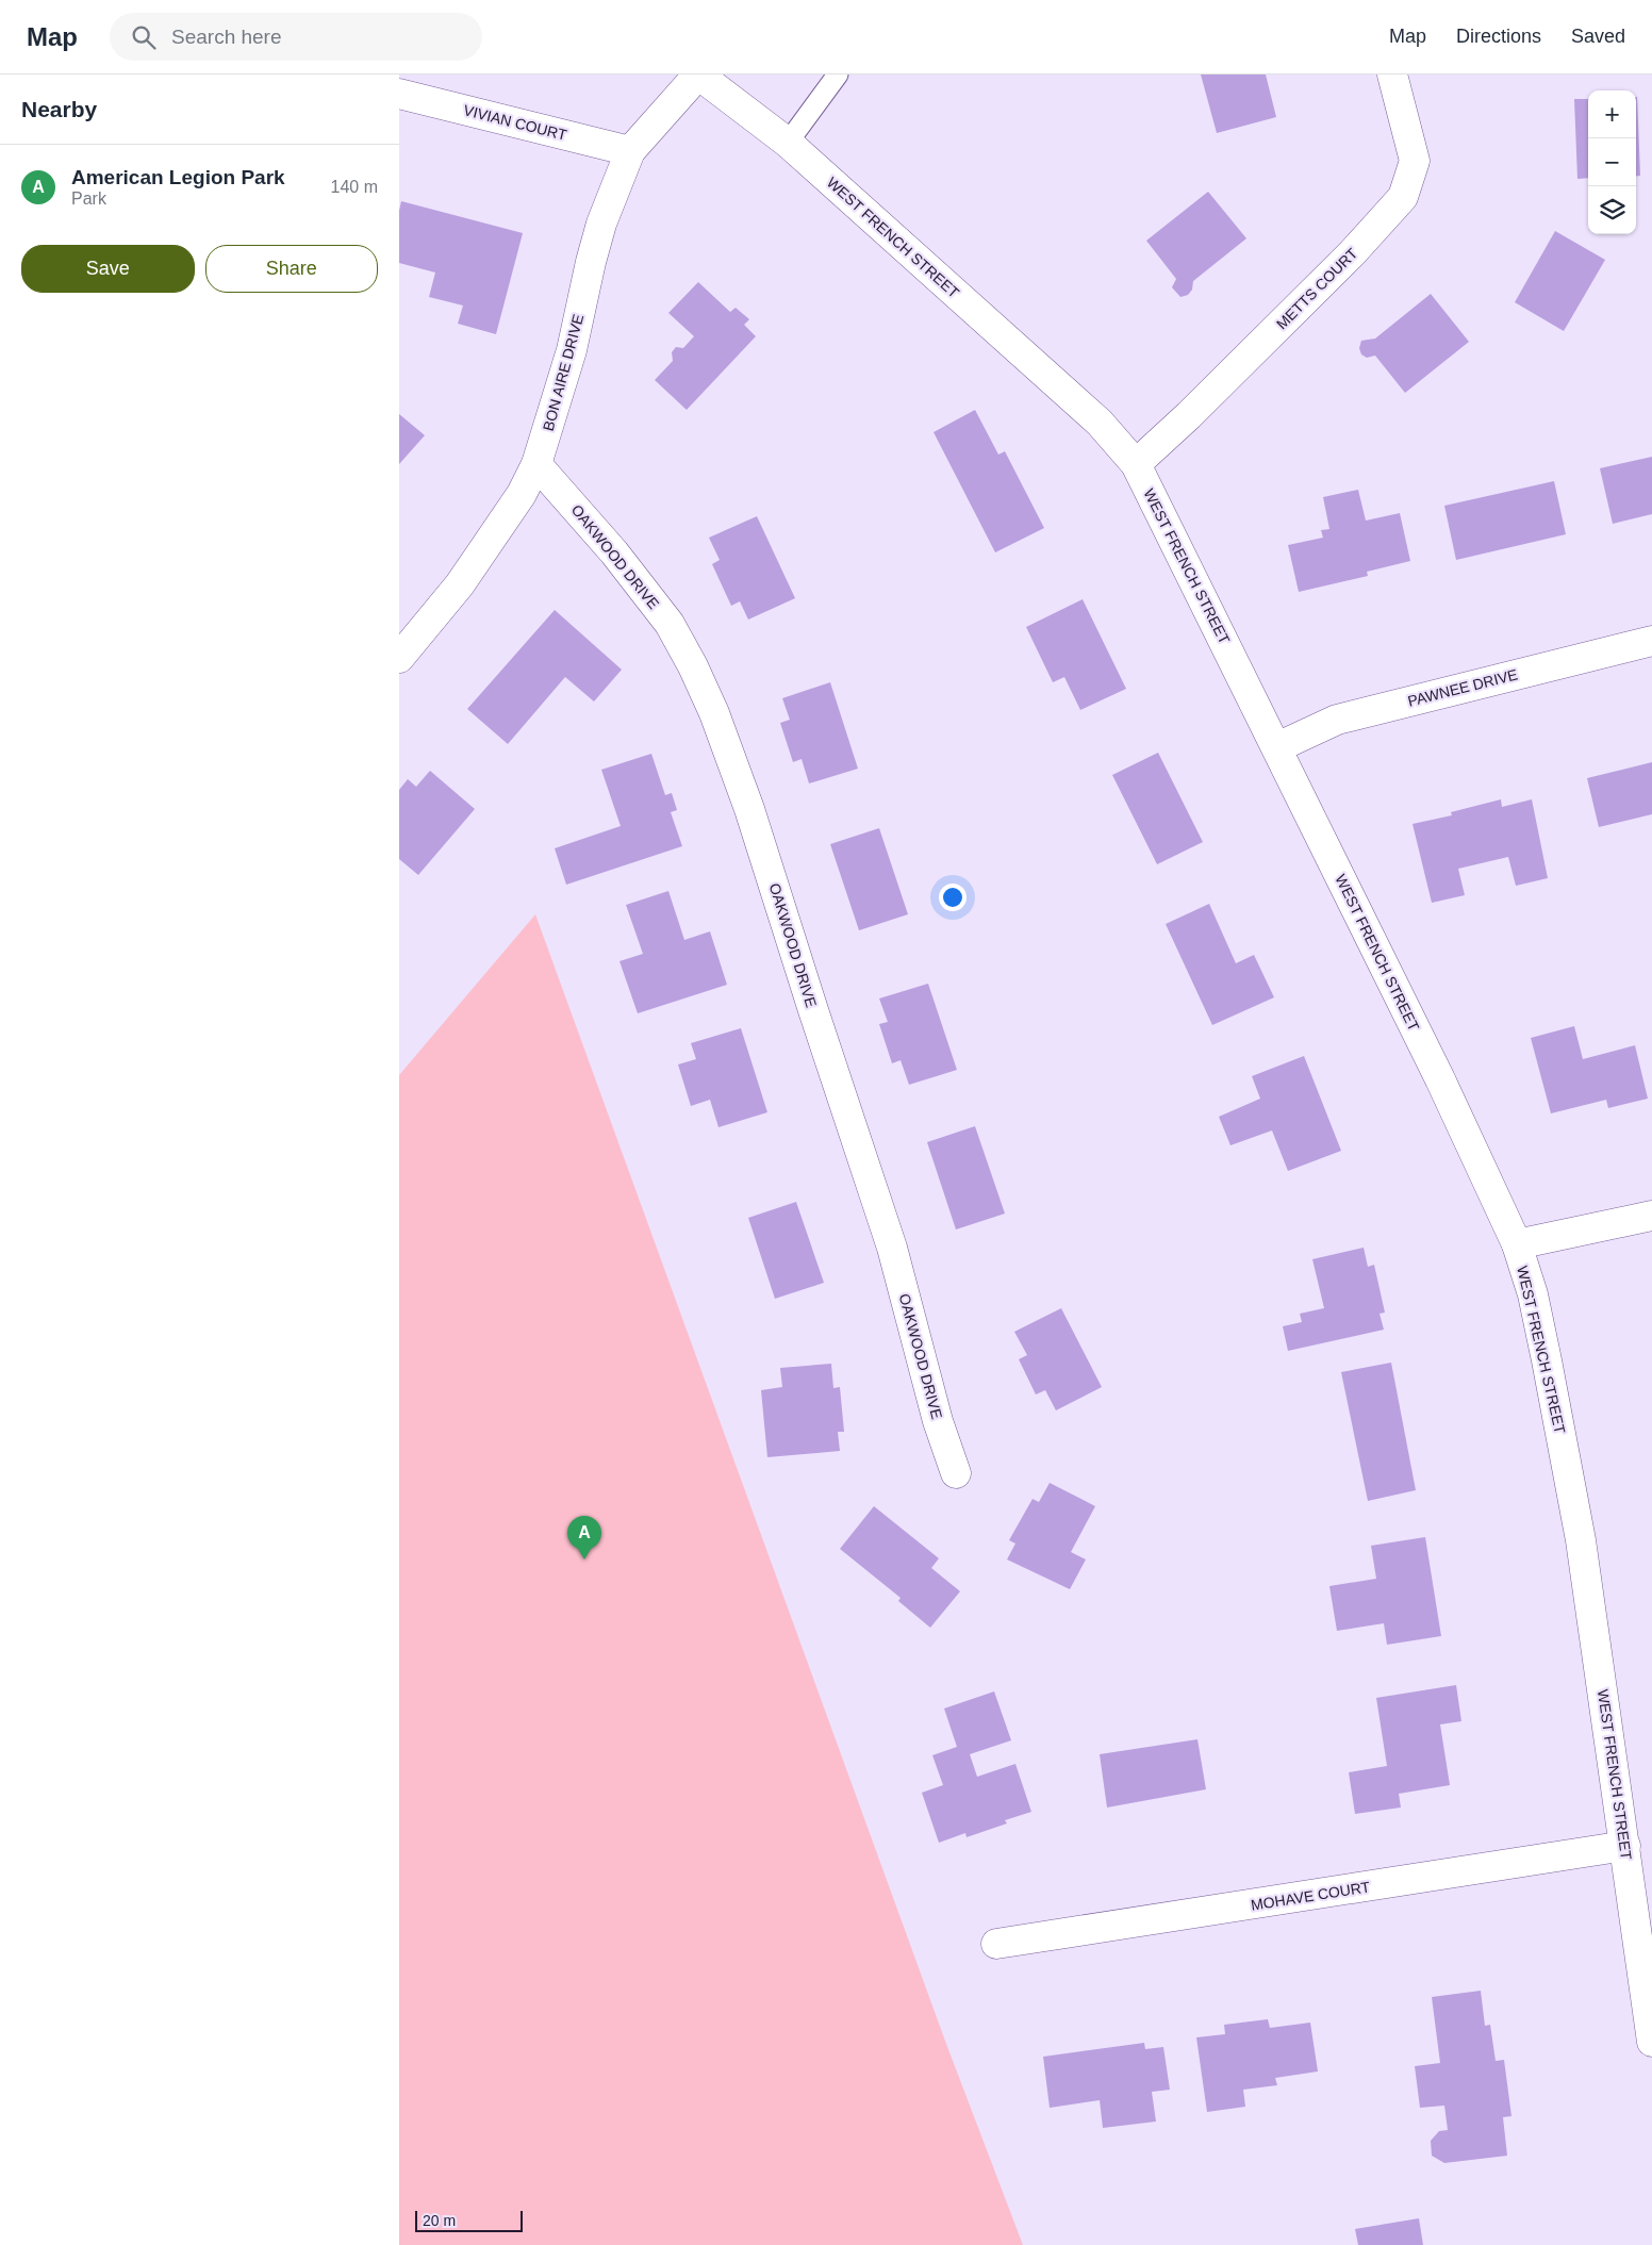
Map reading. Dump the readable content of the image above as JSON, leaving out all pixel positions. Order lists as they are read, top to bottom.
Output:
{
  "streets": {
    "street": [
      "VIVIAN COURT",
      "WEST FRENCH STREET",
      "METTS COURT",
      "BON AIRE DRIVE",
      "OAKWOOD DRIVE",
      "PAWNEE DRIVE",
      "MOHAVE COURT"
    ]
  },
  "crossings": [
    ["VIVIAN COURT", "BON AIRE DRIVE"],
    ["WEST FRENCH STREET", "METTS COURT"],
    ["WEST FRENCH STREET", "BON AIRE DRIVE"],
    ["WEST FRENCH STREET", "PAWNEE DRIVE"],
    ["WEST FRENCH STREET", "MOHAVE COURT"],
    ["BON AIRE DRIVE", "OAKWOOD DRIVE"]
  ],
  "scale_bar": "20 m",
  "page": {
    "header": "Map",
    "search": "Search here",
    "nav": ["Map", "Directions", "Saved"],
    "heading": "Nearby",
    "map_buttons": ["+", "−"],
    "list": [
      {
        "mark": "A",
        "name": "American Legion Park",
        "note": "Park",
        "value": "140 m"
      }
    ],
    "buttons": ["Save", "Share"],
    "pins": "A",
    "scale": "20 m"
  }
}
